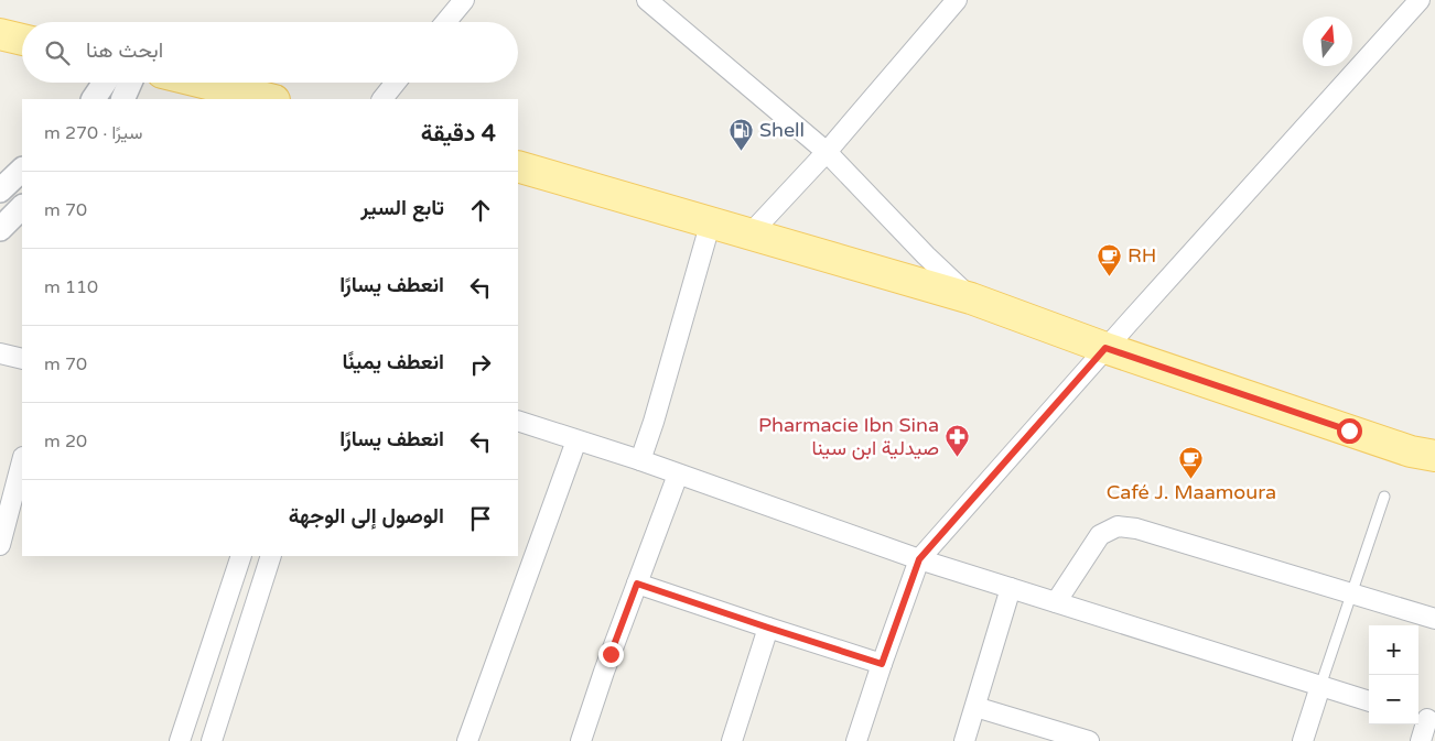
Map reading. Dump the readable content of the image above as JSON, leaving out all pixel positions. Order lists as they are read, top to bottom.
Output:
{
  "places": {
    "fuel station": ["Shell"],
    "cafe": ["RH", "Café J. Maamoura"],
    "pharmacy": ["Pharmacie Ibn Sina صيدلية ابن سينا"]
  },
  "north": "top",
  "page": {
    "search": "ابحث هنا",
    "heading": ["4 دقيقة", "سيرًا · 270 m"],
    "list": [
      ["تابع السير", "70 m"],
      ["انعطف يسارًا", "110 m"],
      ["انعطف يمينًا", "70 m"],
      ["انعطف يسارًا", "20 m"],
      "الوصول إلى الوجهة"
    ],
    "map_buttons": ["+", "−"]
  }
}
